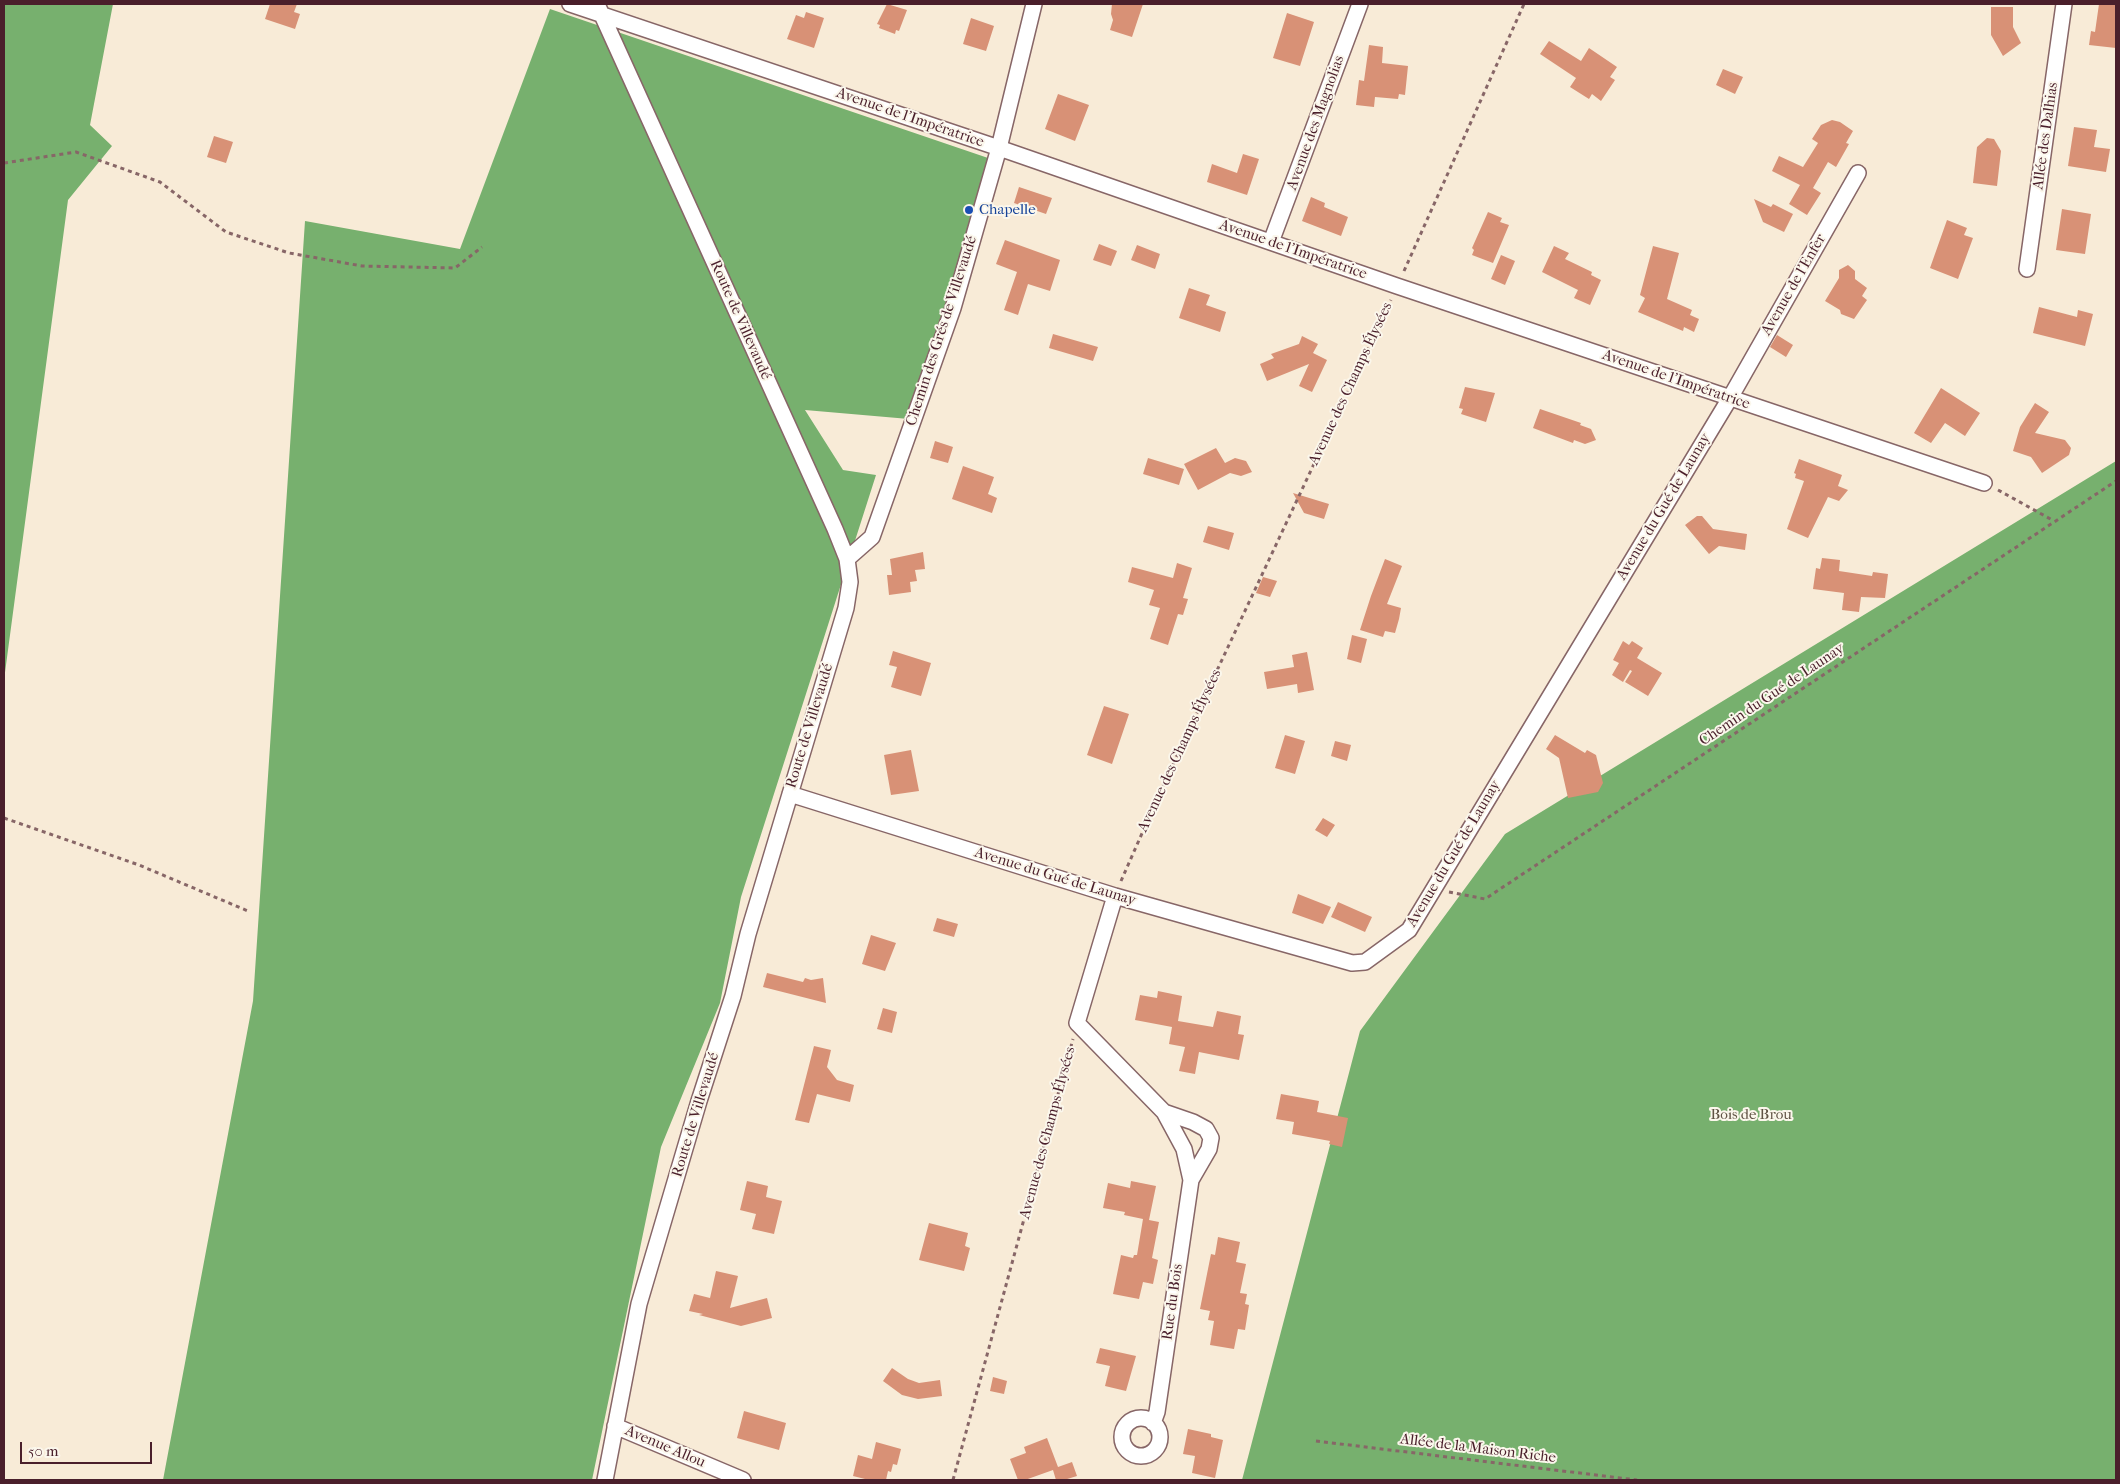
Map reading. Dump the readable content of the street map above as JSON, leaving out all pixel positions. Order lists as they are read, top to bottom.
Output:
{
  "streets": {
    "street": [
      "Avenue de l'Impératrice",
      "Avenue des Magnolias",
      "Allée des Dalhias",
      "Avenue de l'Enfer",
      "Route de Villevaudé",
      "Chemin des Grés de Villevaudé",
      "Avenue du Gué de Launay",
      "Rue du Bois",
      "Avenue Allou"
    ],
    "path": ["Avenue des Champs Élysées", "Chemin du Gué de Launay", "Allée de la Maison Riche"]
  },
  "crossings": [
    ["Avenue de l'Impératrice", "Avenue des Magnolias"],
    ["Avenue de l'Impératrice", "Avenue de l'Enfer"],
    ["Avenue de l'Impératrice", "Route de Villevaudé"],
    ["Avenue de l'Impératrice", "Chemin des Grés de Villevaudé"],
    ["Avenue de l'Impératrice", "Avenue des Champs Élysées"],
    ["Avenue de l'Impératrice", "Avenue du Gué de Launay"],
    ["Avenue de l'Enfer", "Avenue du Gué de Launay"],
    ["Route de Villevaudé", "Chemin des Grés de Villevaudé"],
    ["Route de Villevaudé", "Avenue du Gué de Launay"],
    ["Route de Villevaudé", "Avenue Allou"],
    ["Avenue des Champs Élysées", "Avenue du Gué de Launay"],
    ["Avenue des Champs Élysées", "Rue du Bois"],
    ["Avenue du Gué de Launay", "Chemin du Gué de Launay"]
  ],
  "parks": ["Bois de Brou"],
  "places": ["Chapelle"],
  "scale_bar": "50 m"
}
